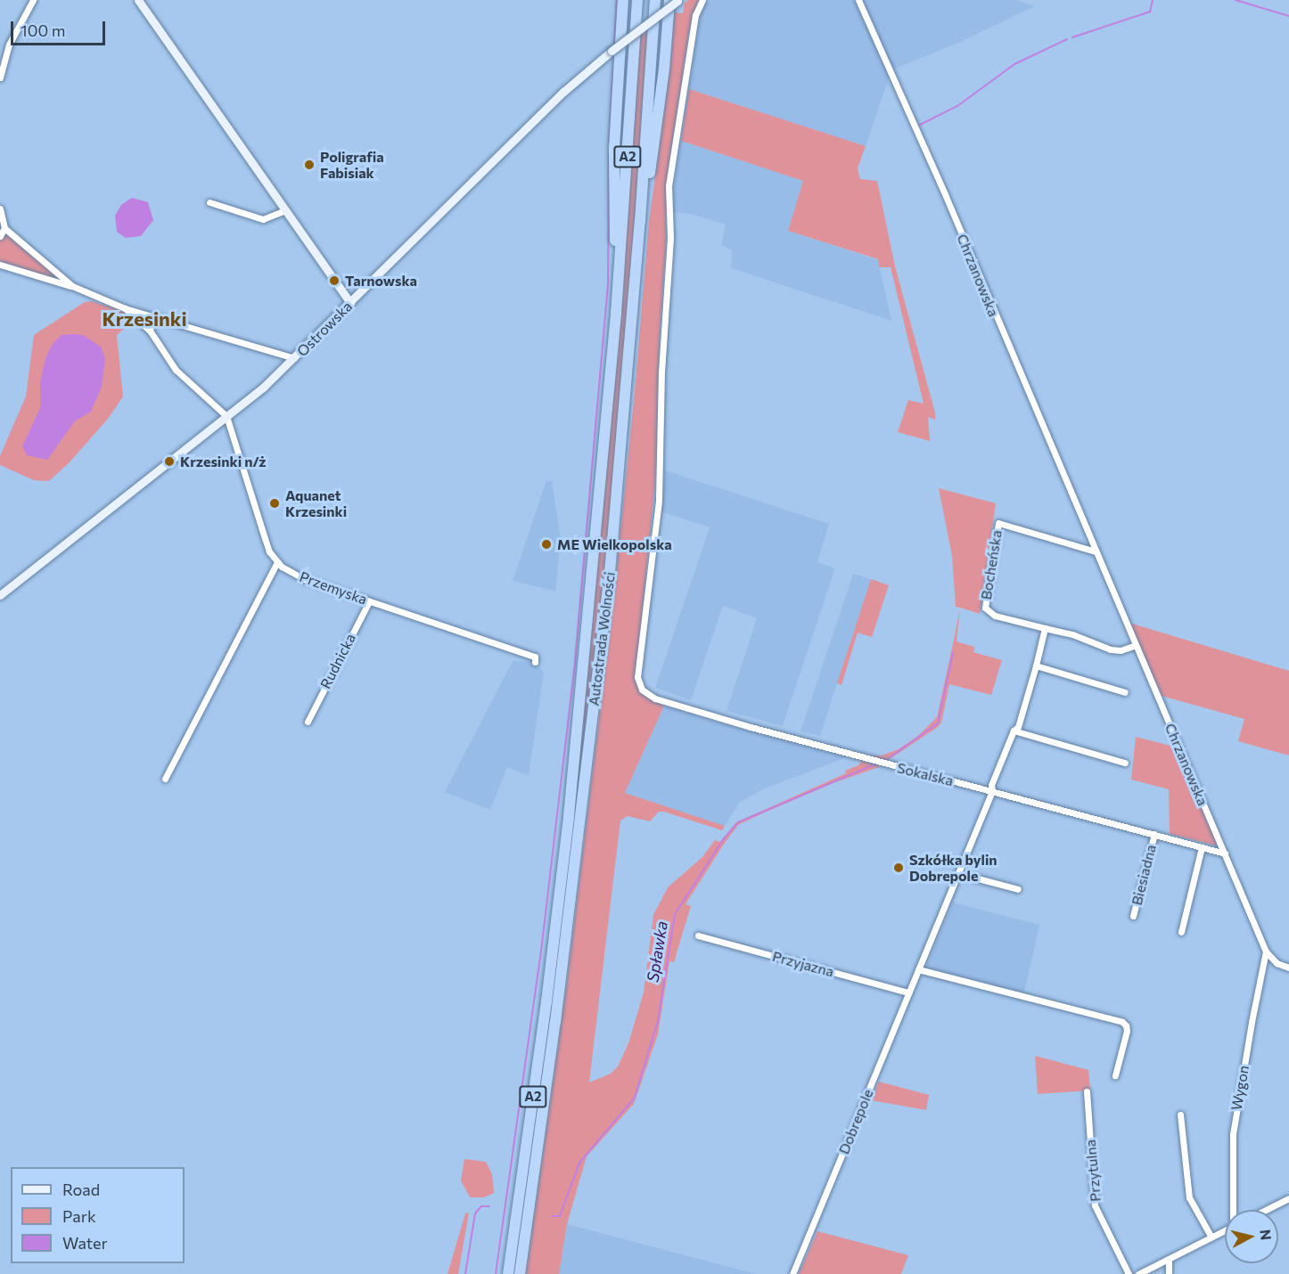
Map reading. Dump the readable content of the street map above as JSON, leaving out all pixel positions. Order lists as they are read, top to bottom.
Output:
{
  "streets": {
    "highway": ["A2", "Autostrada Wolności"],
    "street": [
      "Chrzanowska",
      "Ostrowska",
      "Bocheńska",
      "Przemyska",
      "Rudnicka",
      "Sokalska",
      "Biesiadna",
      "Przyjazna",
      "Wygon",
      "Dobrepole",
      "Przytulna"
    ]
  },
  "crossings": [
    ["Chrzanowska", "Bocheńska"],
    ["Chrzanowska", "Sokalska"],
    ["Chrzanowska", "Wygon"],
    ["Przemyska", "Rudnicka"],
    ["Sokalska", "Biesiadna"],
    ["Sokalska", "Dobrepole"],
    ["Przyjazna", "Dobrepole"]
  ],
  "districts": ["Krzesinki"],
  "water": ["Spławka"],
  "places": [
    "Poligrafia Fabisiak",
    "Tarnowska",
    "Krzesinki n/ż",
    "Aquanet Krzesinki",
    "ME Wielkopolska",
    "Szkółka bylin Dobrepole"
  ],
  "legend": ["Road", "Park", "Water"],
  "scale_bar": "100 m",
  "north": "right"
}
